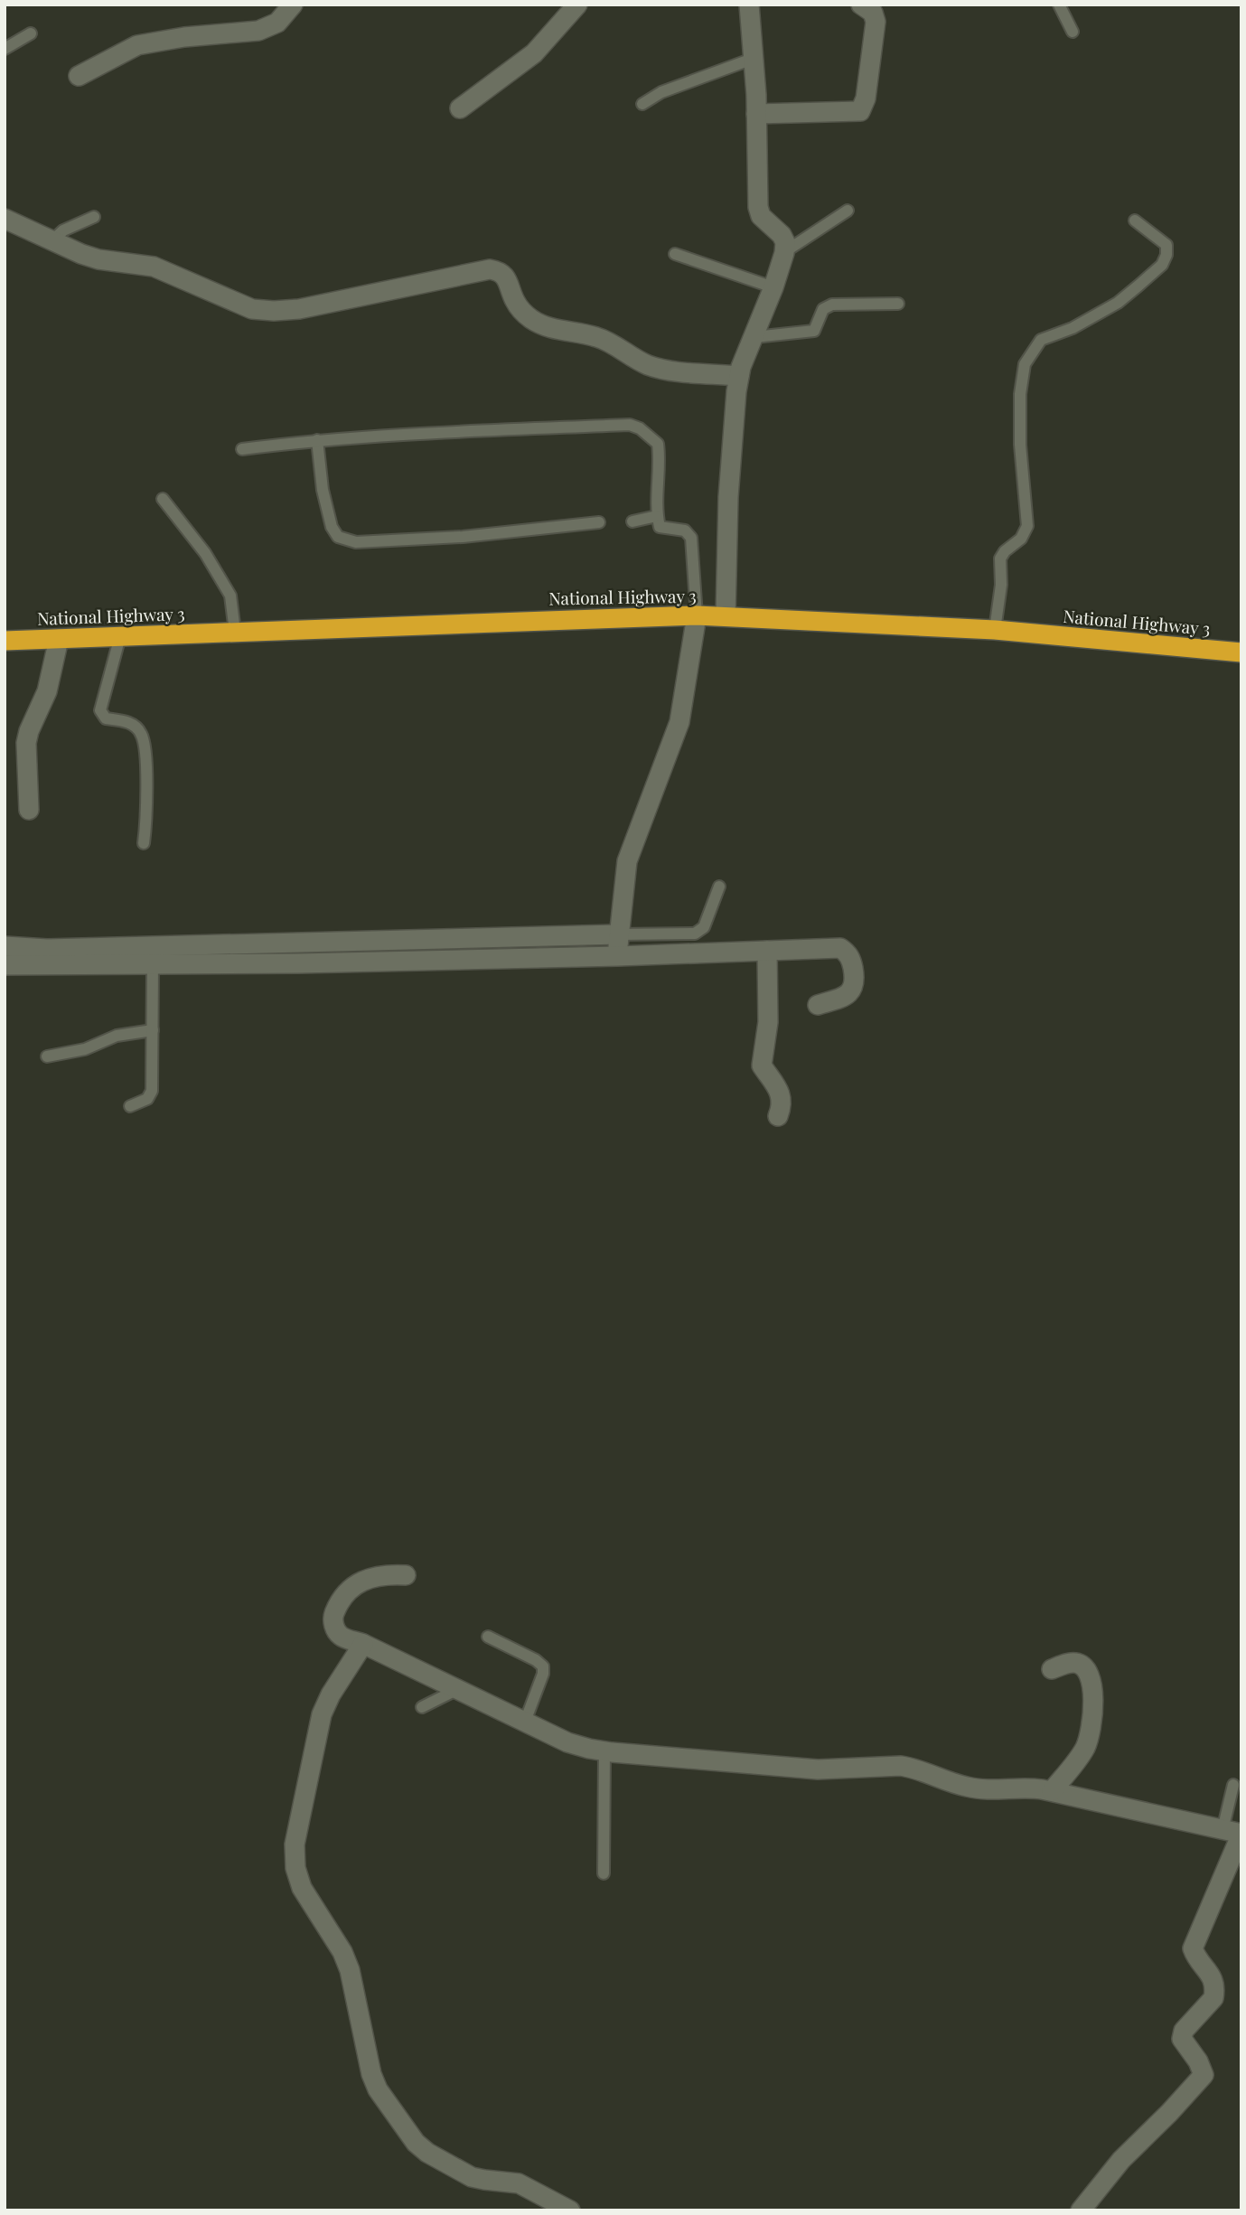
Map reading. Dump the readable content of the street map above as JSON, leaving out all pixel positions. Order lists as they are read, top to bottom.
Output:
{
  "streets": {
    "highway": ["National Highway 3"]
  }
}
